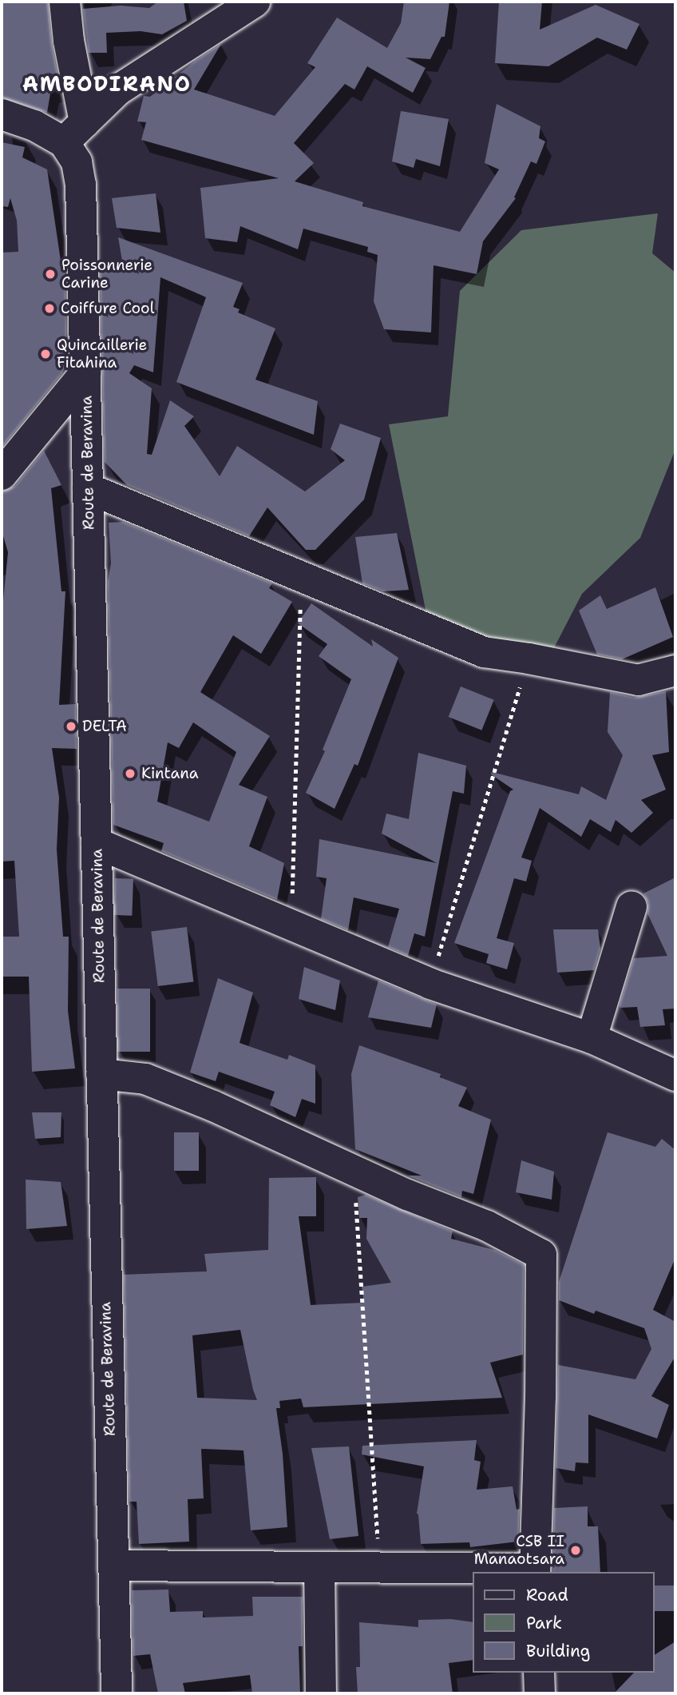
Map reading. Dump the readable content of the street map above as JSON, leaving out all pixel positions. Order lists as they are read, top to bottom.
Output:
{
  "streets": {
    "street": ["Route de Beravina"]
  },
  "districts": ["AMBODIRANO"],
  "places": [
    "Poissonnerie Carine",
    "Coiffure Cool",
    "Quincaillerie Fitahina",
    "DELTA",
    "Kintana",
    "CSB II Manaotsara"
  ],
  "legend": ["Road", "Park", "Building"]
}
